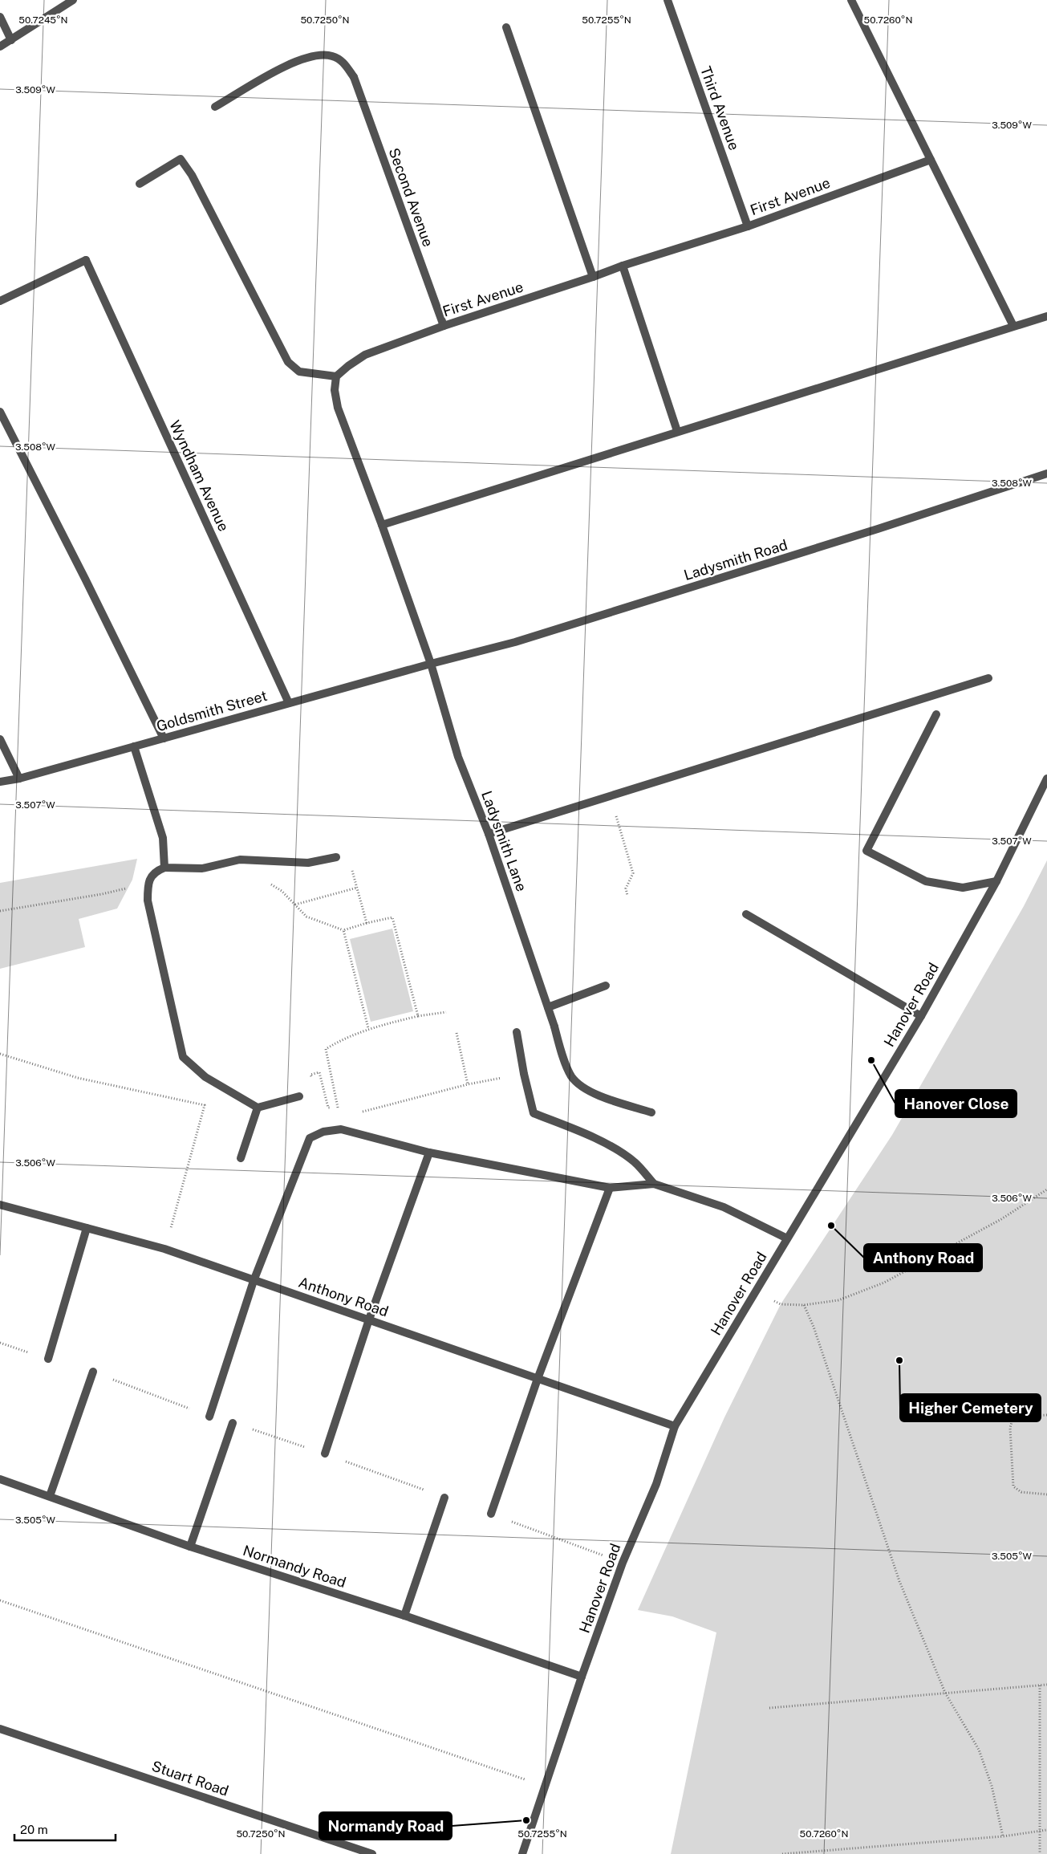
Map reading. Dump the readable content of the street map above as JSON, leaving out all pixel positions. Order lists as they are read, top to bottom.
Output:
{
  "streets": {
    "street": [
      "Third Avenue",
      "First Avenue",
      "Second Avenue",
      "Wyndham Avenue",
      "Ladysmith Road",
      "Goldsmith Street",
      "Ladysmith Lane",
      "Hanover Road",
      "Anthony Road",
      "Normandy Road",
      "Stuart Road"
    ]
  },
  "crossings": [
    ["Third Avenue", "First Avenue"],
    ["First Avenue", "Second Avenue"],
    ["Wyndham Avenue", "Goldsmith Street"],
    ["Ladysmith Road", "Goldsmith Street"],
    ["Ladysmith Road", "Ladysmith Lane"],
    ["Goldsmith Street", "Ladysmith Lane"],
    ["Hanover Road", "Anthony Road"],
    ["Hanover Road", "Normandy Road"]
  ],
  "places": [
    "Hanover Close",
    "Anthony Road",
    "Higher Cemetery",
    "Normandy Road"
  ],
  "scale_bar": "20 m",
  "coordinates": [
    "50.7245°N",
    "50.7250°N",
    "50.7255°N",
    "50.7260°N",
    "3.509°W",
    "3.508°W",
    "3.507°W",
    "3.506°W",
    "3.505°W"
  ]
}
